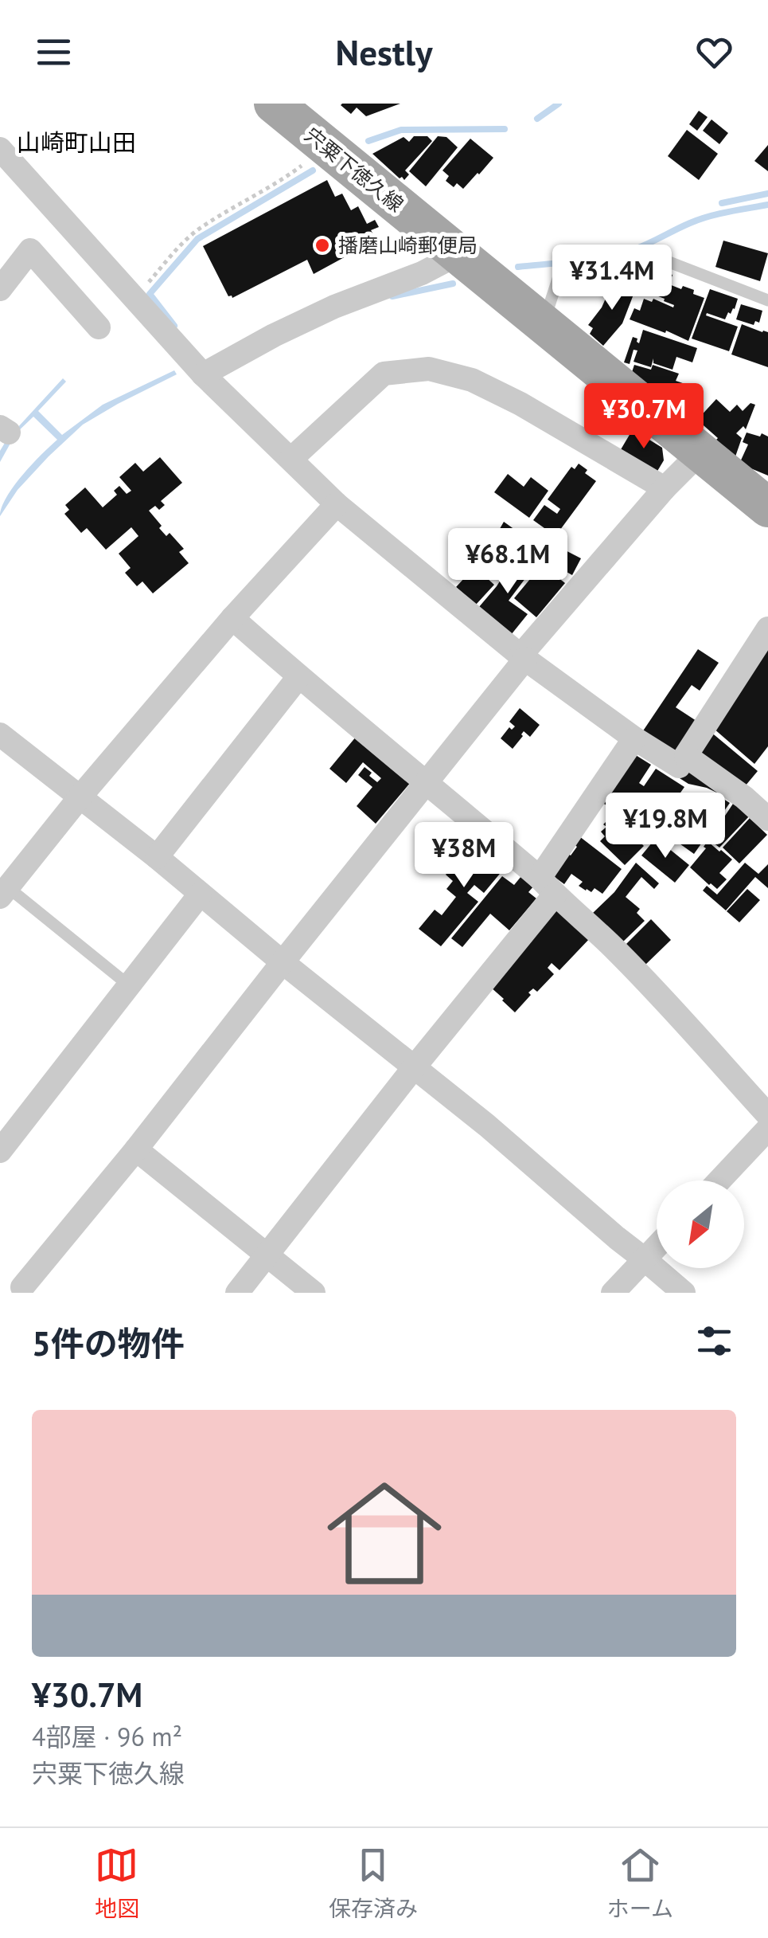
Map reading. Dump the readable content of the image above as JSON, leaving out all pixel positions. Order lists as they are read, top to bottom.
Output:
{
  "streets": {
    "main road": ["宍粟下徳久線"]
  },
  "districts": ["山崎町山田"],
  "places": ["播磨山崎郵便局"],
  "north": "bottom left",
  "page": {
    "header": "Nestly",
    "price": [
      "¥31.4M",
      "¥30.7M",
      "¥68.1M",
      "¥19.8M",
      "¥38M"
    ],
    "heading": "5件の物件",
    "list": [
      {
        "name": "¥30.7M",
        "note": "4部屋 · 96 m² · 宍粟下徳久線"
      }
    ],
    "tabs": ["地図", "保存済み", "ホーム"]
  }
}
